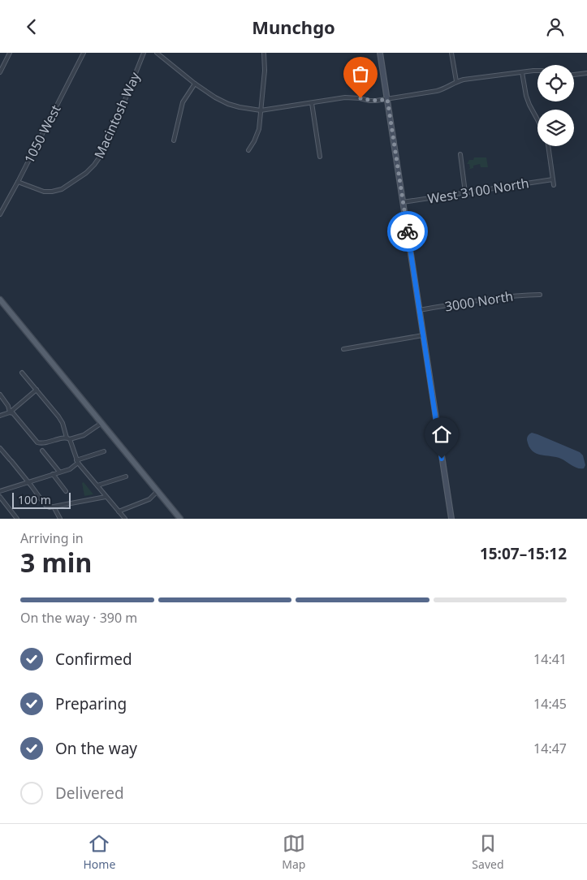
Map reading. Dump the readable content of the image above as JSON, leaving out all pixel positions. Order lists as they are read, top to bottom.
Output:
{
  "streets": {
    "street": [
      "Macintosh Way",
      "1050 West",
      "West 3100 North",
      "3000 North"
    ]
  },
  "crossings": [
    ["Macintosh Way", "1050 West"]
  ],
  "scale_bar": "100 m",
  "page": {
    "header": "Munchgo",
    "scale": "100 m",
    "heading": ["3 min", "Arriving in", "15:07–15:12"],
    "bar": "On the way · 390 m",
    "list": [
      ["Confirmed", "14:41"],
      ["Preparing", "14:45"],
      ["On the way", "14:47"],
      "Delivered"
    ],
    "tabs": ["Home", "Map", "Saved"]
  }
}
